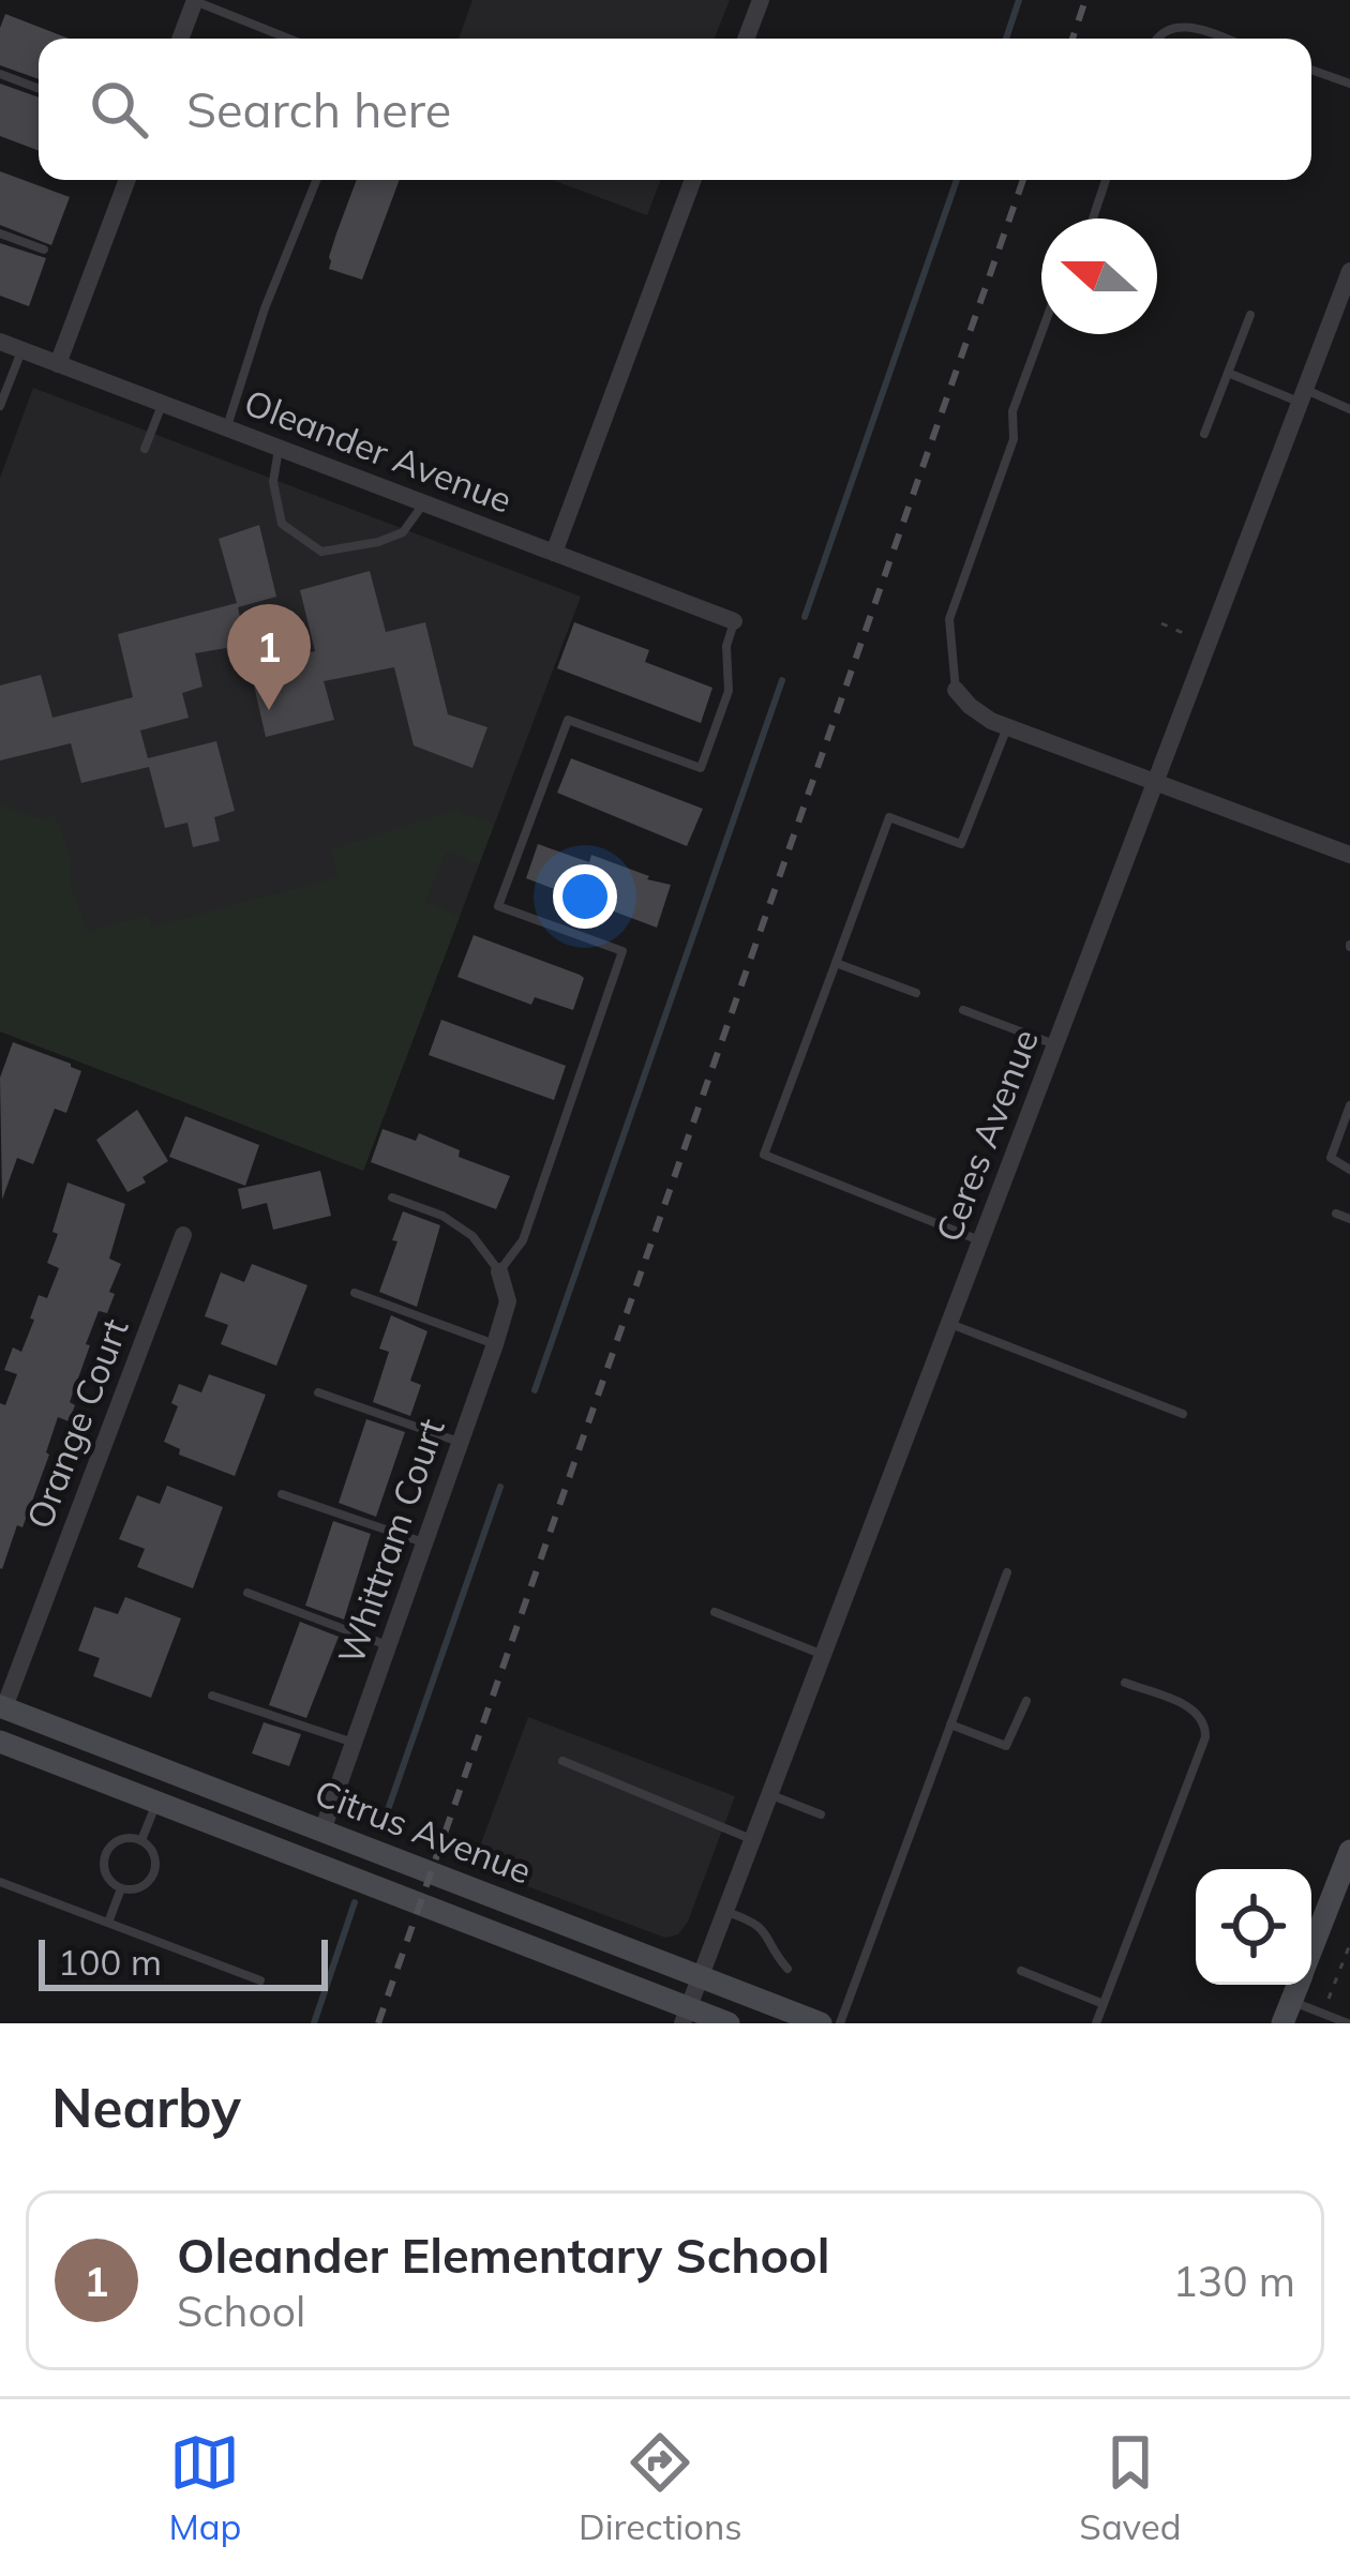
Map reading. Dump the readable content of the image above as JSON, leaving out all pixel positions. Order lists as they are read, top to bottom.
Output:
{
  "streets": {
    "main road": ["Citrus Avenue"],
    "street": [
      "Oleander Avenue",
      "Ceres Avenue",
      "Orange Court",
      "Whittram Court"
    ]
  },
  "crossings": [
    ["Ceres Avenue", "Citrus Avenue"],
    ["Orange Court", "Citrus Avenue"],
    ["Whittram Court", "Citrus Avenue"]
  ],
  "scale_bar": "100 m",
  "north": "left",
  "page": {
    "search": "Search here",
    "pins": "1",
    "scale": "100 m",
    "heading": "Nearby",
    "list": [
      {
        "mark": "1",
        "name": "Oleander Elementary School",
        "note": "School",
        "value": "130 m"
      }
    ],
    "nav": ["Map", "Directions", "Saved"]
  }
}
